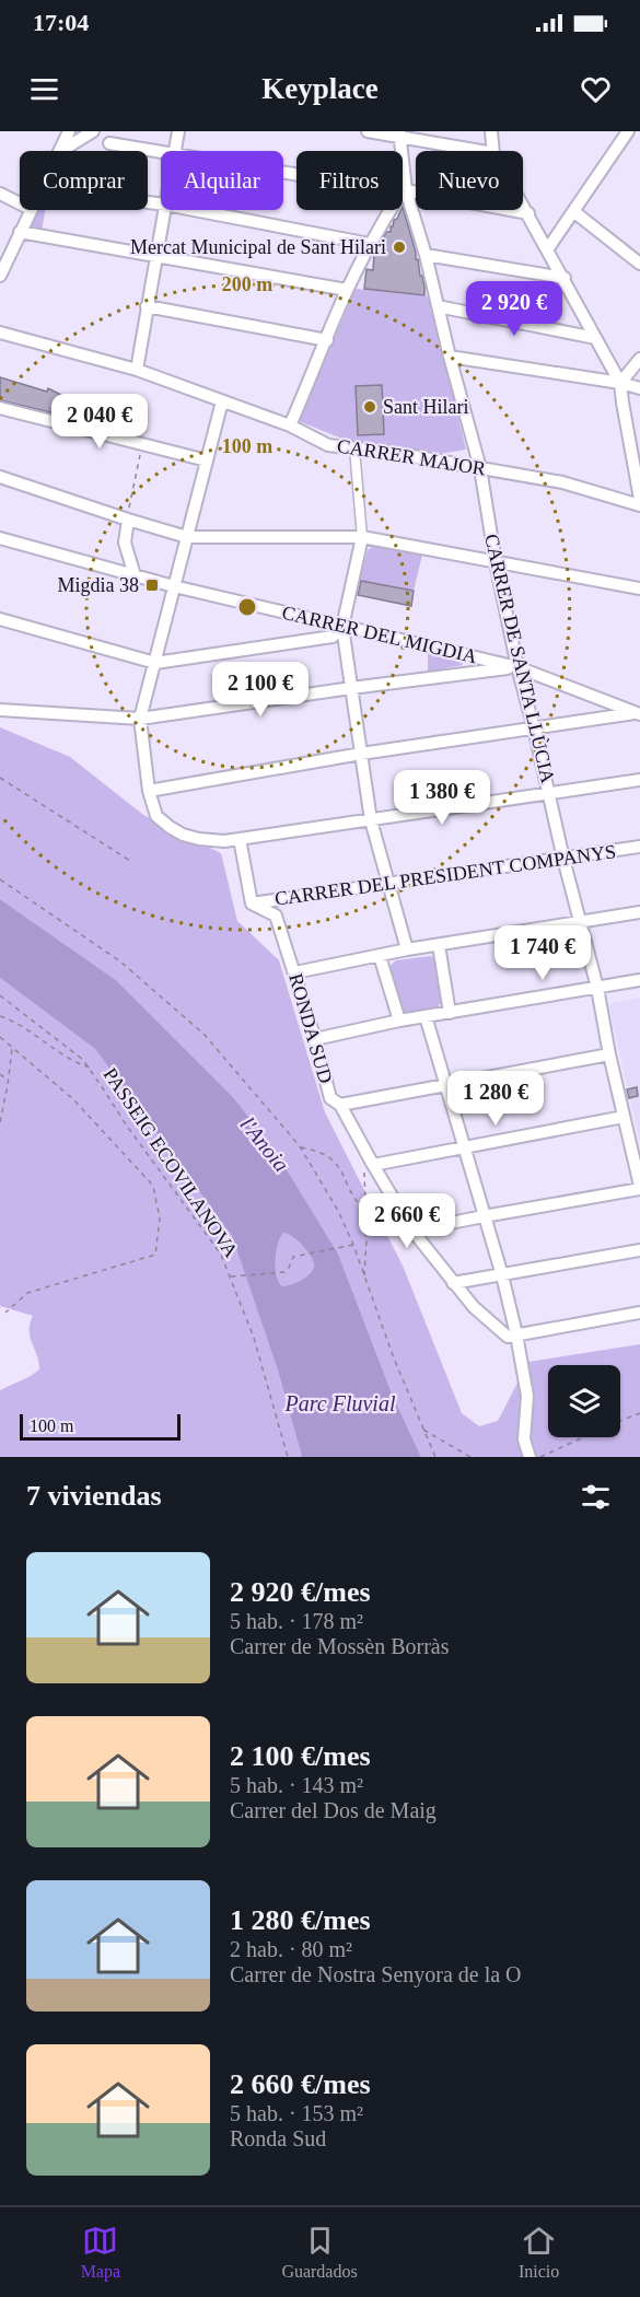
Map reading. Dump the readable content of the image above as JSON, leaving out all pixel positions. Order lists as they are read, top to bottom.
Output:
{
  "streets": {
    "street": [
      "CARRER MAJOR",
      "CARRER DEL MIGDIA",
      "CARRER DE SANTA LLÙCIA",
      "CARRER DEL PRESIDENT COMPANYS",
      "RONDA SUD"
    ],
    "path": ["PASSEIG ECOVILANOVA"]
  },
  "crossings": [
    ["CARRER MAJOR", "CARRER DE SANTA LLÙCIA"],
    ["CARRER DEL MIGDIA", "CARRER DE SANTA LLÙCIA"],
    ["CARRER DE SANTA LLÙCIA", "CARRER DEL PRESIDENT COMPANYS"],
    ["CARRER DEL PRESIDENT COMPANYS", "RONDA SUD"]
  ],
  "water": ["l'Anoia", "Parc Fluvial"],
  "places": {
    "other": ["Mercat Municipal de Sant Hilari", "Sant Hilari"],
    "transit": ["Migdia 38"]
  },
  "scale_bar": "100 m",
  "page": {
    "status": "17:04",
    "header": "Keyplace",
    "chip": [
      "Comprar",
      "Alquilar",
      "Filtros",
      "Nuevo"
    ],
    "price": [
      "2 920 €",
      "2 040 €",
      "2 100 €",
      "1 380 €",
      "1 740 €",
      "1 280 €",
      "2 660 €"
    ],
    "scale": "100 m",
    "heading": "7 viviendas",
    "list": [
      {
        "name": "2 920 €/mes",
        "note": "5 hab. · 178 m² · Carrer de Mossèn Borràs"
      },
      {
        "name": "2 100 €/mes",
        "note": "5 hab. · 143 m² · Carrer del Dos de Maig"
      },
      {
        "name": "1 280 €/mes",
        "note": "2 hab. · 80 m² · Carrer de Nostra Senyora de la O"
      },
      {
        "name": "2 660 €/mes",
        "note": "5 hab. · 153 m² · Ronda Sud"
      }
    ],
    "tabs": ["Mapa", "Guardados", "Inicio"]
  },
  "rings": ["200 m", "100 m"]
}
